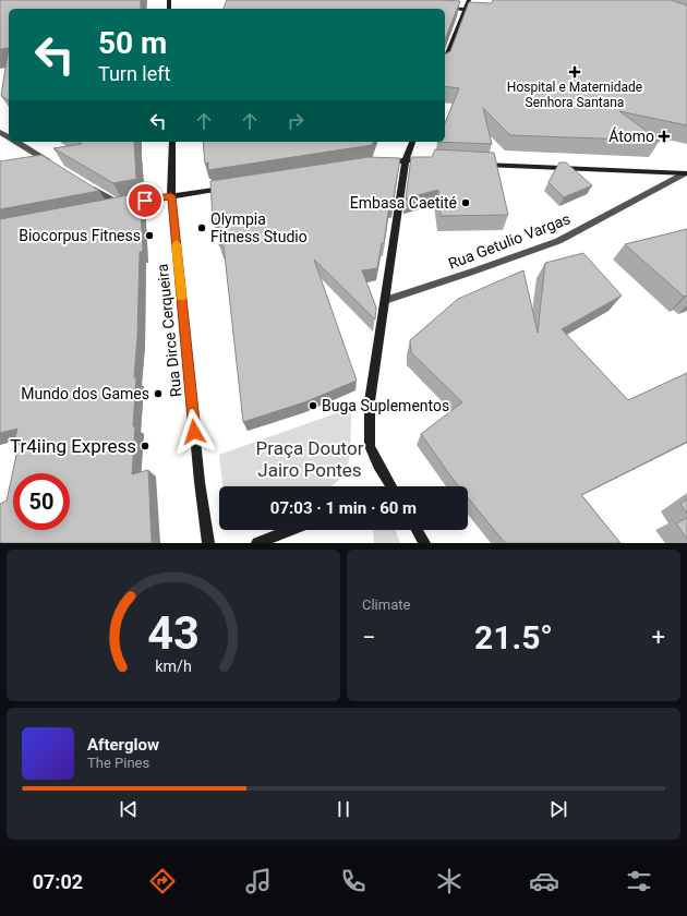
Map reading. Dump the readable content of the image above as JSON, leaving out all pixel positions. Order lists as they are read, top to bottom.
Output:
{
  "streets": {
    "street": ["Rua Getulio Vargas", "Rua Dirce Cerqueira"]
  },
  "parks": ["Praça Doutor Jairo Pontes"],
  "places": {
    "health": ["Hospital e Maternidade Senhora Santana", "Átomo"],
    "other": [
      "Embasa Caetité",
      "Olympia Fitness Studio",
      "Biocorpus Fitness",
      "Mundo dos Games",
      "Buga Suplementos",
      "Tr4iing Express"
    ]
  },
  "page": {
    "turn": ["50 m", "Turn left"],
    "limit": "50",
    "trip": "07:03 · 1 min · 60 m",
    "tile": "Climate",
    "heat": ["−", "21.5°", "+"],
    "song": ["Afterglow", "The Pines"],
    "tabs": "07:02",
    "gauge": ["43", "km/h"]
  }
}
